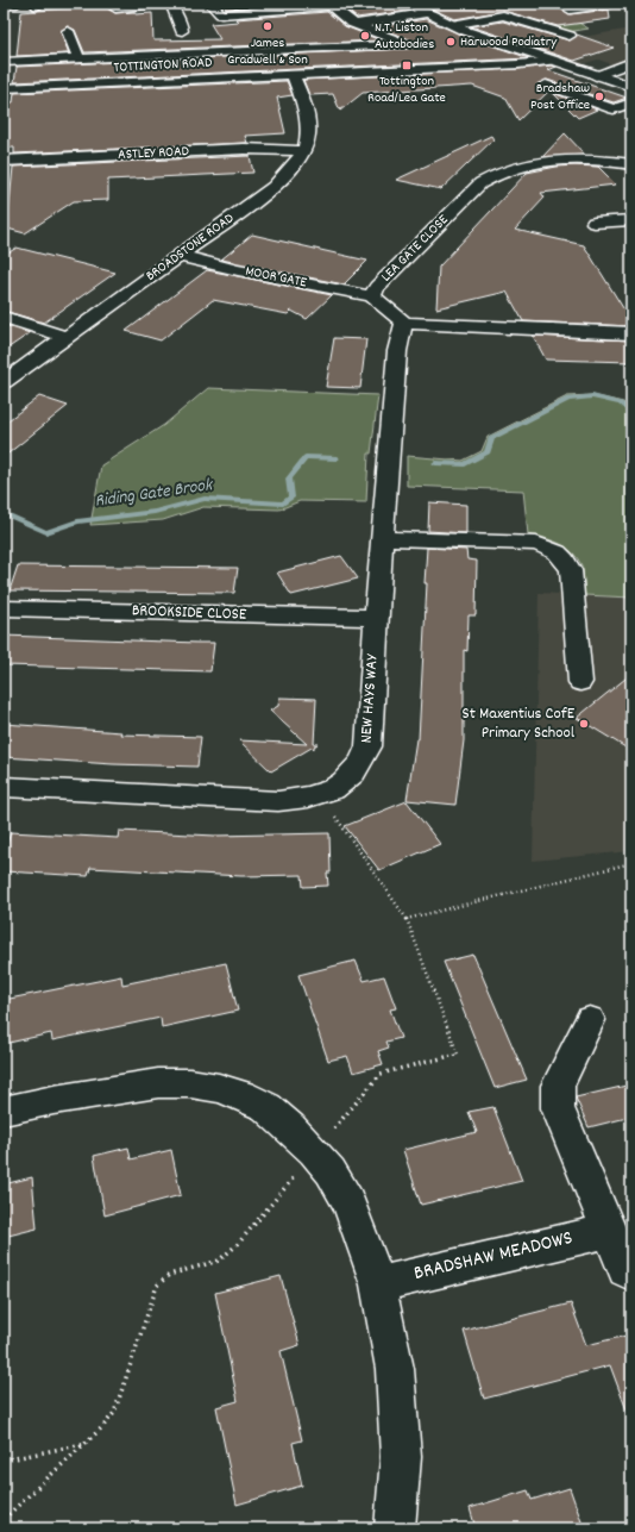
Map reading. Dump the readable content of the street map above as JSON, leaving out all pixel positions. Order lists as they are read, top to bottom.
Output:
{
  "streets": {
    "street": [
      "TOTTINGTON ROAD",
      "ASTLEY ROAD",
      "BROADSTONE ROAD",
      "LEA GATE CLOSE",
      "MOOR GATE",
      "BROOKSIDE CLOSE",
      "NEW HAYS WAY",
      "BRADSHAW MEADOWS"
    ]
  },
  "crossings": [
    ["TOTTINGTON ROAD", "BROADSTONE ROAD"],
    ["ASTLEY ROAD", "BROADSTONE ROAD"],
    ["BROADSTONE ROAD", "MOOR GATE"],
    ["LEA GATE CLOSE", "MOOR GATE"],
    ["LEA GATE CLOSE", "NEW HAYS WAY"],
    ["BROOKSIDE CLOSE", "NEW HAYS WAY"]
  ],
  "water": ["Riding Gate Brook"],
  "places": {
    "other": [
      "James Gradwell & Son",
      "N.T. Liston Autobodies",
      "Harwood Podiatry",
      "Bradshaw Post Office",
      "St Maxentius CofE Primary School"
    ],
    "transit": ["Tottington Road/Lea Gate"]
  }
}
